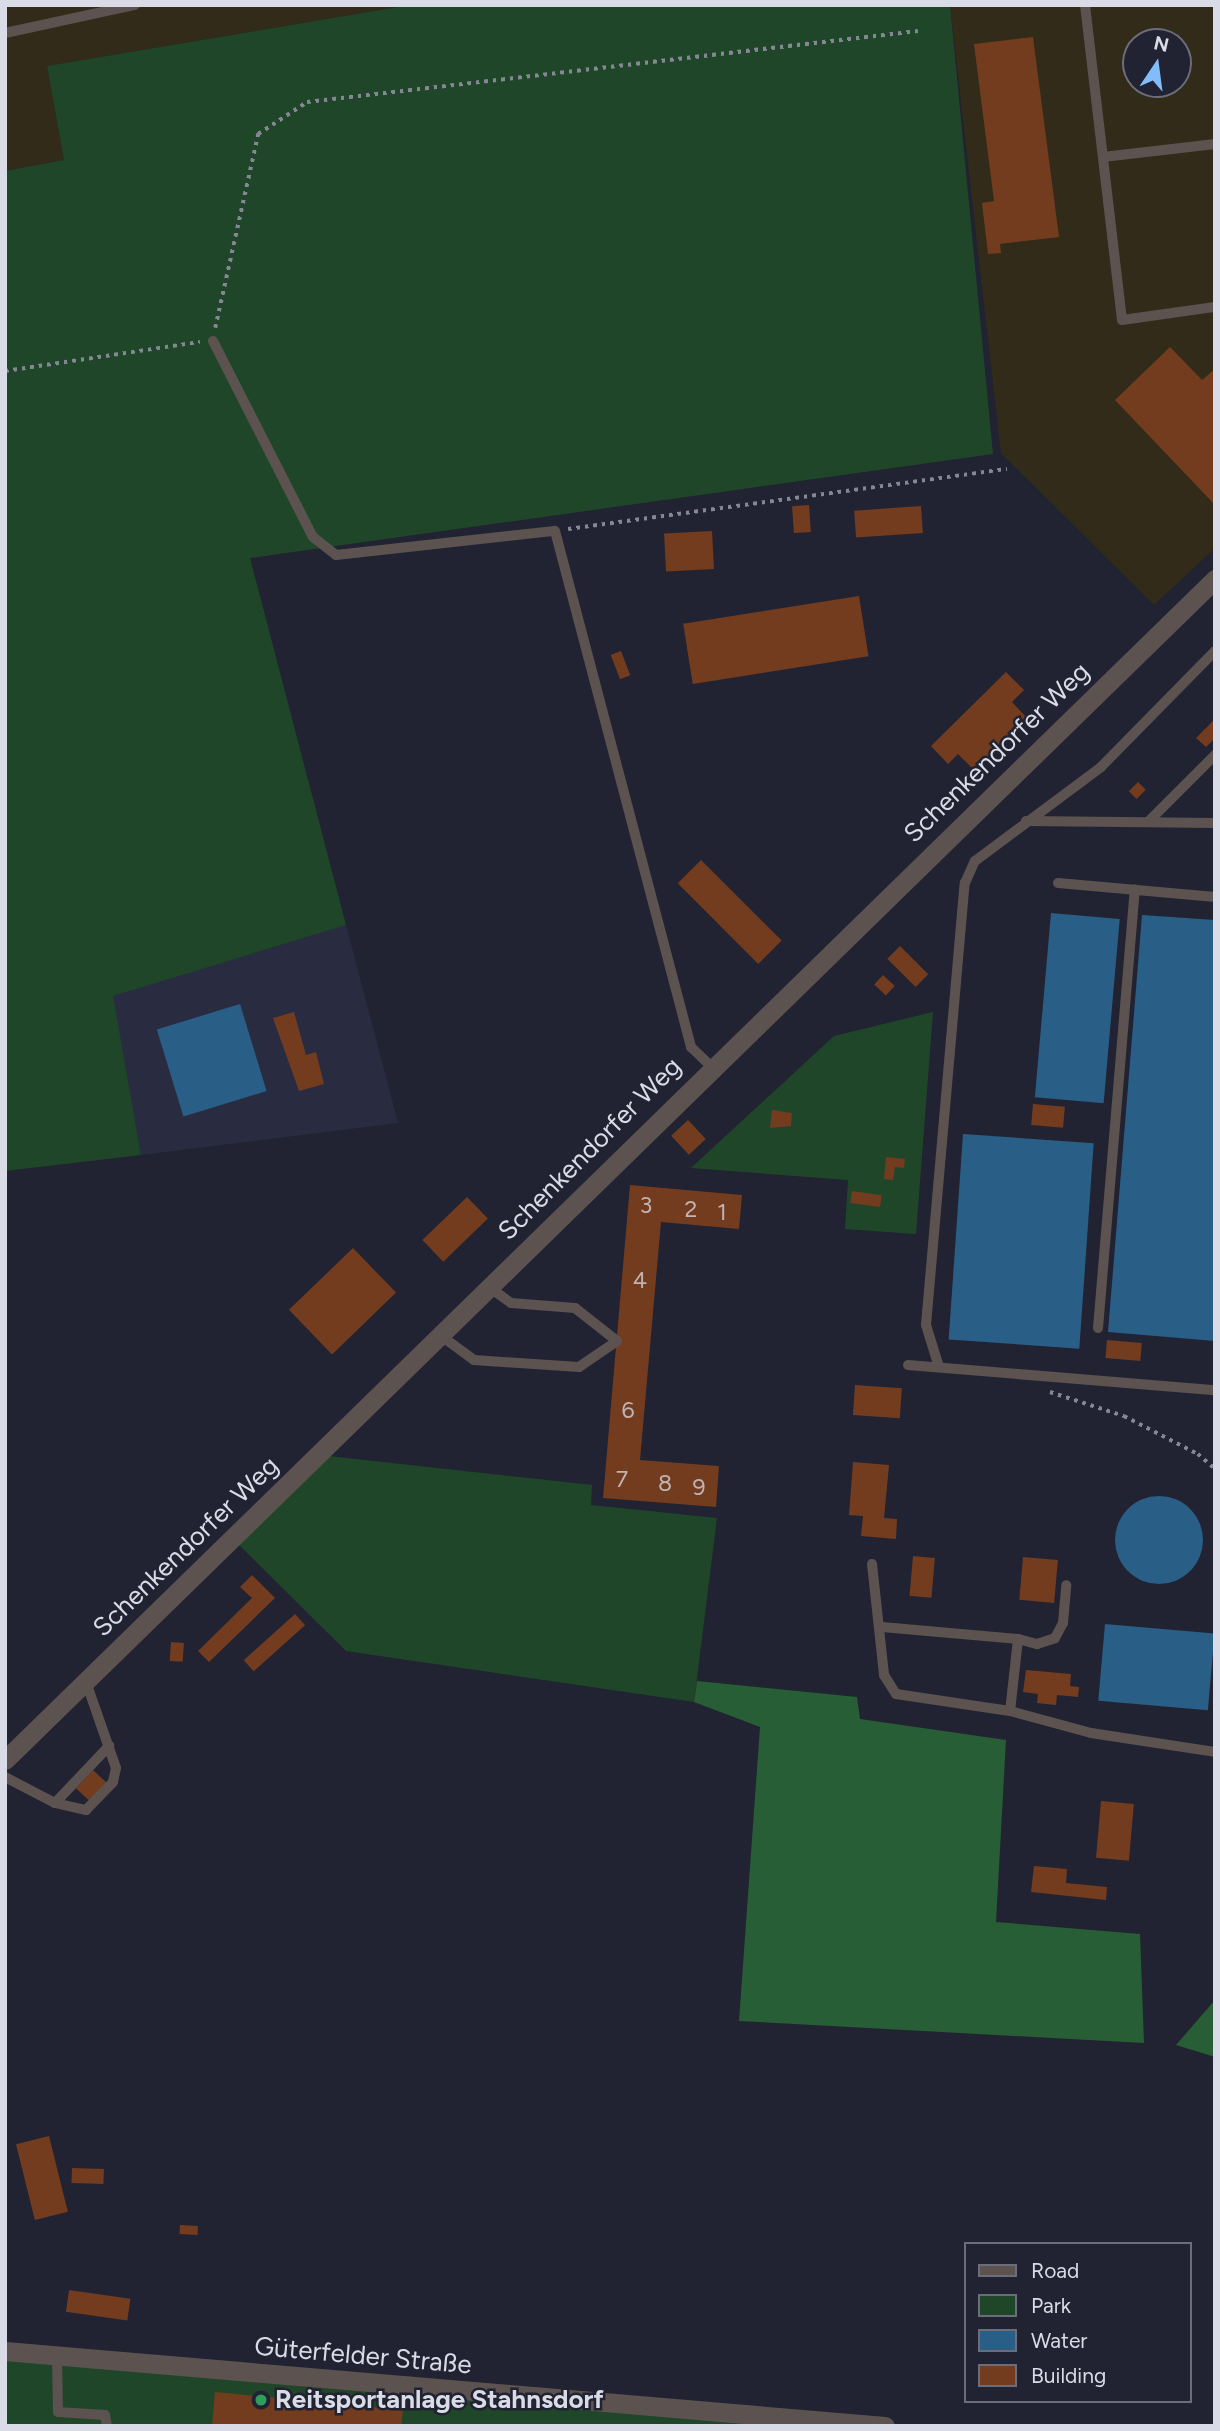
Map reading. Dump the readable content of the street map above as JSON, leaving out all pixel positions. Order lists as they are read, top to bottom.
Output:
{
  "streets": {
    "street": ["Schenkendorfer Weg", "Güterfelder Straße"]
  },
  "places": ["Reitsportanlage Stahnsdorf"],
  "house_numbers": [
    "3",
    "2",
    "1",
    "4",
    "6",
    "7",
    "8",
    "9"
  ],
  "legend": [
    "Road",
    "Park",
    "Water",
    "Building"
  ],
  "north": "top"
}
